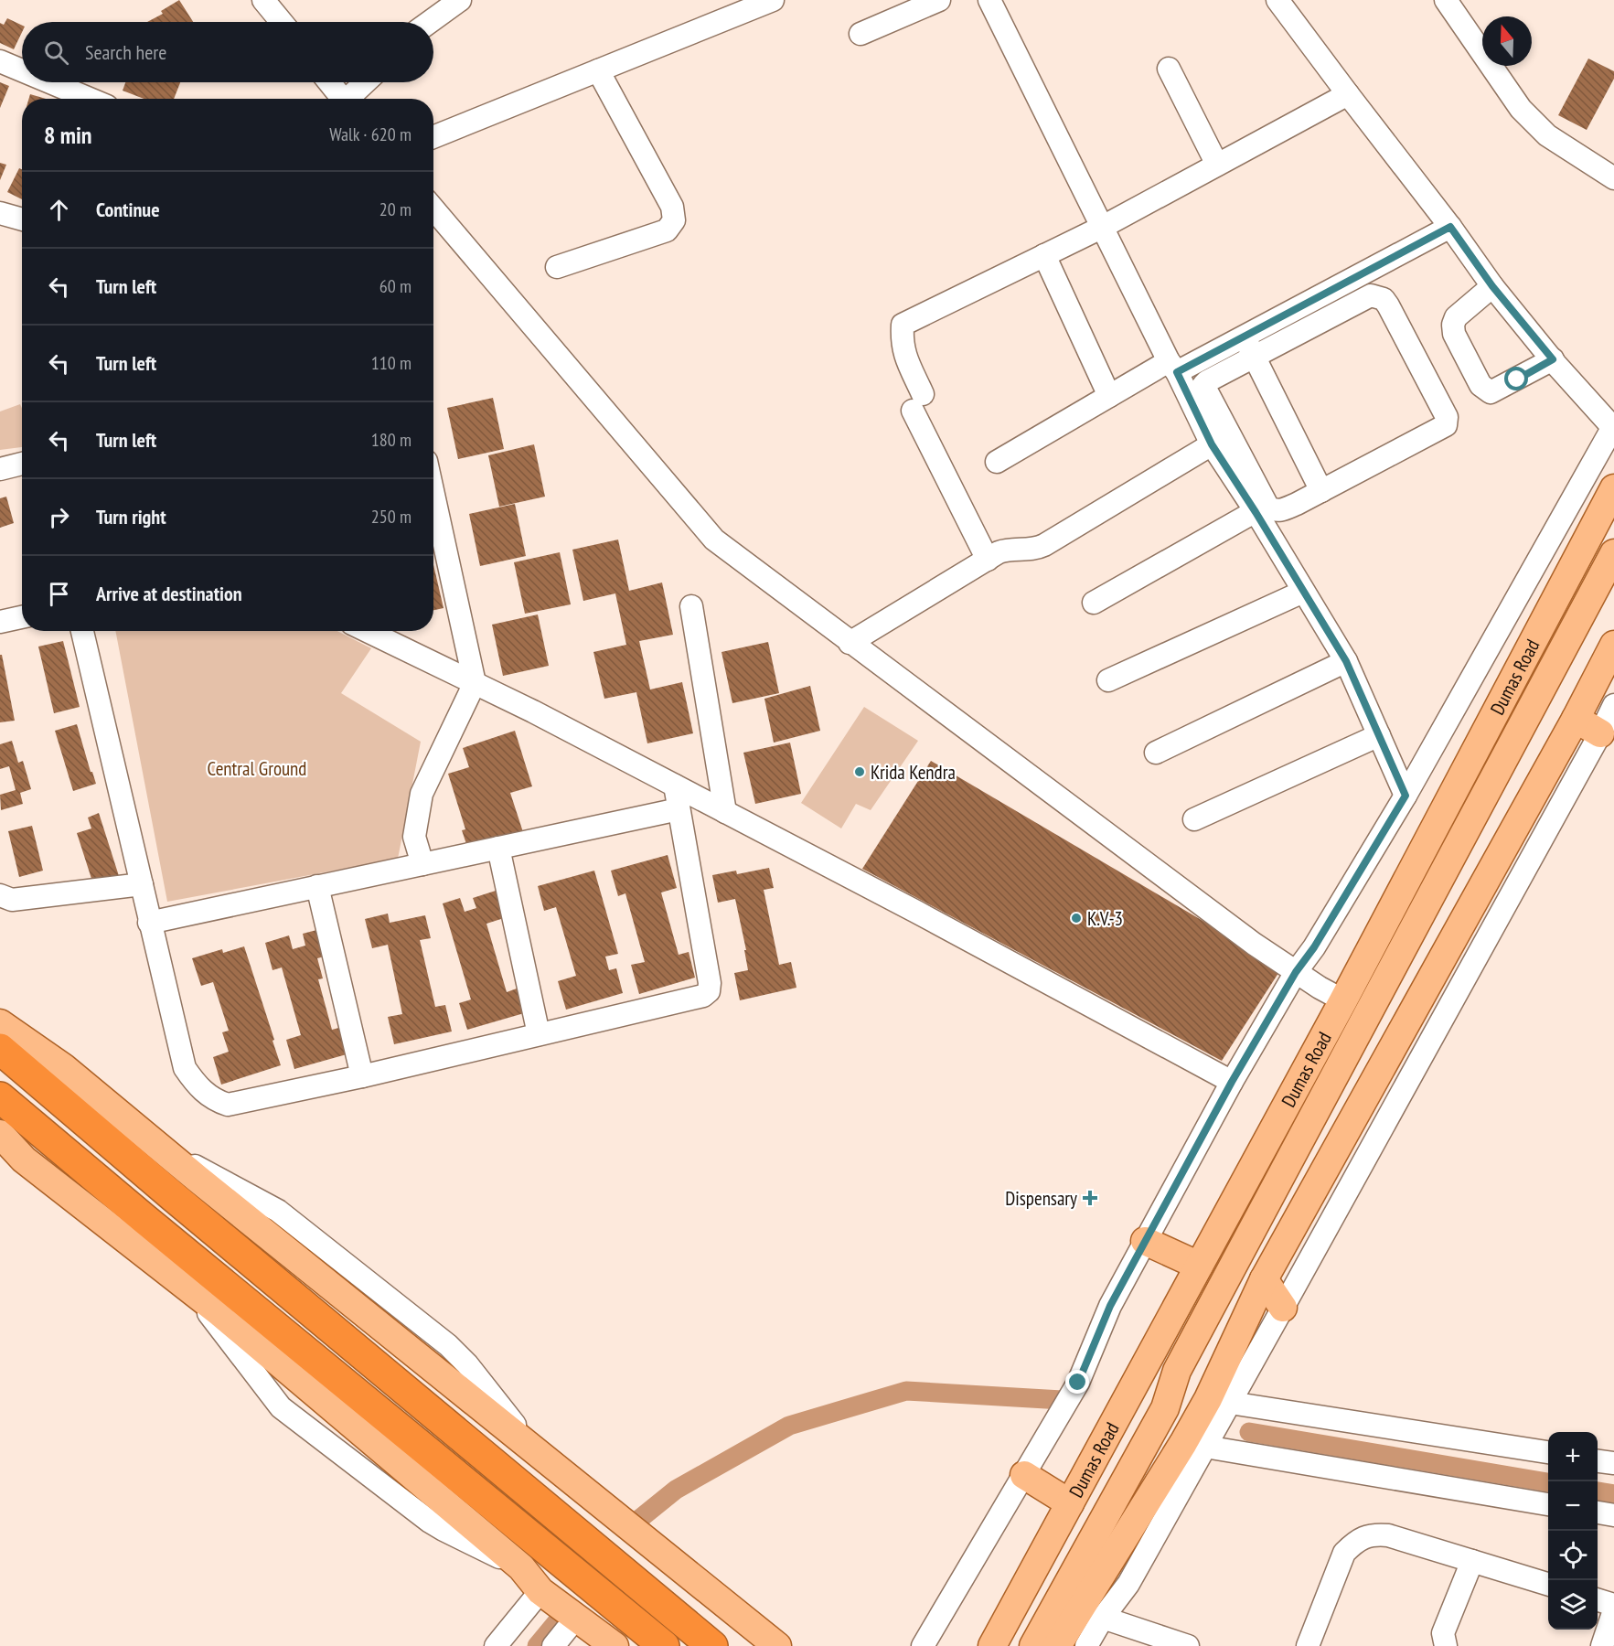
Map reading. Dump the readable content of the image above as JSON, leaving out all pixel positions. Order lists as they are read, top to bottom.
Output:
{
  "streets": {
    "main road": ["Dumas Road"]
  },
  "parks": ["Central Ground"],
  "places": {
    "other": ["Krida Kendra", "K.V.-3"],
    "health": ["Dispensary"]
  },
  "north": "top",
  "page": {
    "search": "Search here",
    "heading": ["8 min", "Walk · 620 m"],
    "list": [
      ["Continue", "20 m"],
      ["Turn left", "60 m"],
      ["Turn left", "110 m"],
      ["Turn left", "180 m"],
      ["Turn right", "250 m"],
      "Arrive at destination"
    ],
    "map_buttons": ["+", "−"]
  }
}
